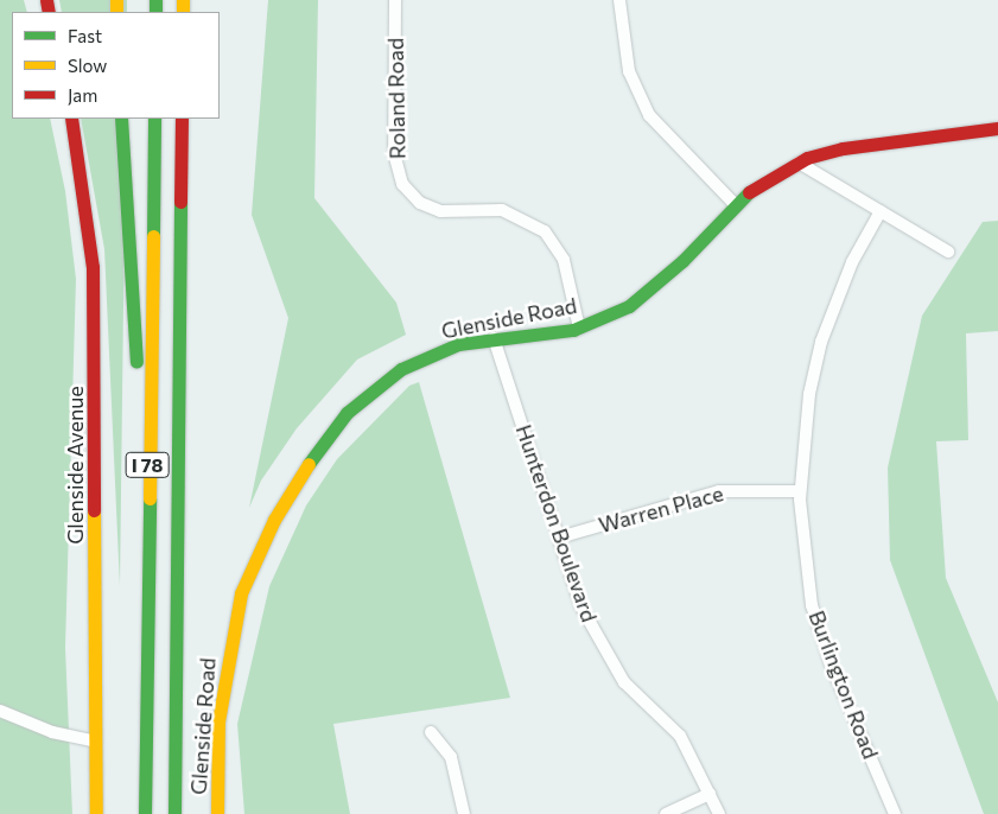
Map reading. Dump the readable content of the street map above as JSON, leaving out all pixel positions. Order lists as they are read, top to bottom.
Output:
{
  "streets": {
    "main road": ["Glenside Road", "Glenside Avenue", "I 78"],
    "street": [
      "Roland Road",
      "Warren Place",
      "Hunterdon Boulevard",
      "Burlington Road"
    ]
  },
  "crossings": [
    ["Roland Road", "Glenside Road"],
    ["Glenside Road", "Hunterdon Boulevard"],
    ["Warren Place", "Hunterdon Boulevard"],
    ["Warren Place", "Burlington Road"]
  ],
  "legend": ["Fast", "Slow", "Jam"]
}
